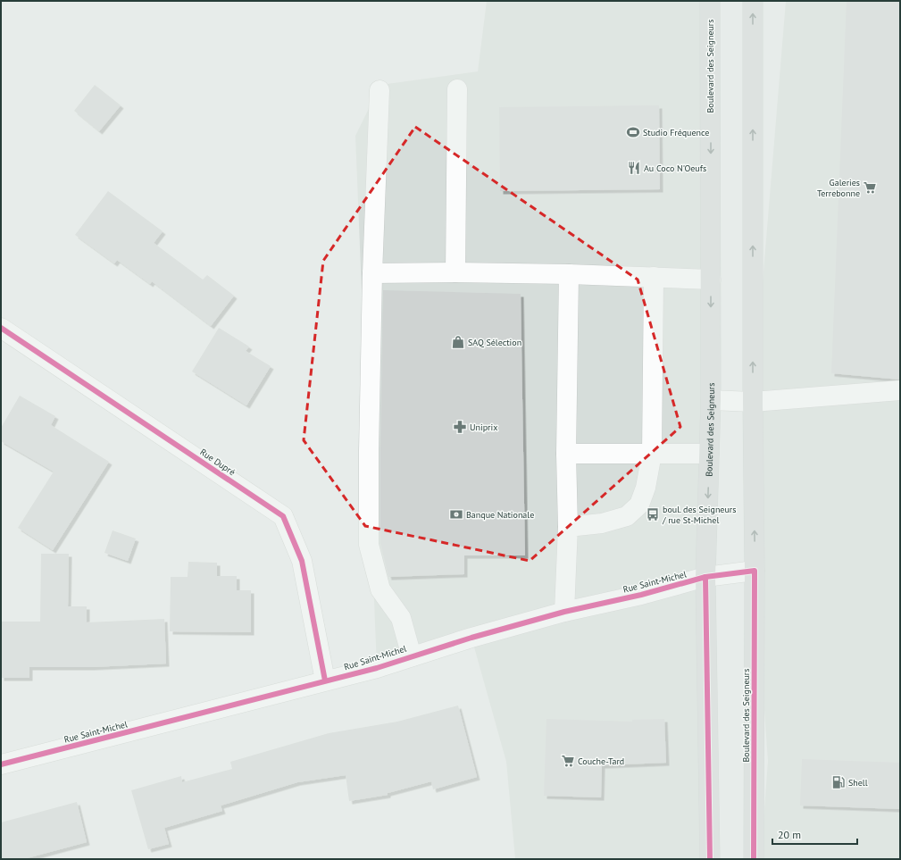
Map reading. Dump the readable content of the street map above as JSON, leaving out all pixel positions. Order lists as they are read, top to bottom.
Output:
{
  "streets": {
    "main road": ["Boulevard des Seigneurs"],
    "street": ["Rue Dupré", "Rue Saint-Michel"]
  },
  "crossings": [
    ["Boulevard des Seigneurs", "Rue Saint-Michel"],
    ["Rue Dupré", "Rue Saint-Michel"]
  ],
  "places": {
    "sports": ["Studio Fréquence"],
    "restaurant": ["Au Coco N'Oeufs"],
    "supermarket": ["Galeries Terrebonne", "Couche-Tard"],
    "shop": ["SAQ Sélection"],
    "pharmacy": ["Uniprix"],
    "bank": ["Banque Nationale"],
    "bus stop": ["boul. des Seigneurs / rue St-Michel"],
    "fuel station": ["Shell"]
  },
  "scale_bar": "20 m"
}
